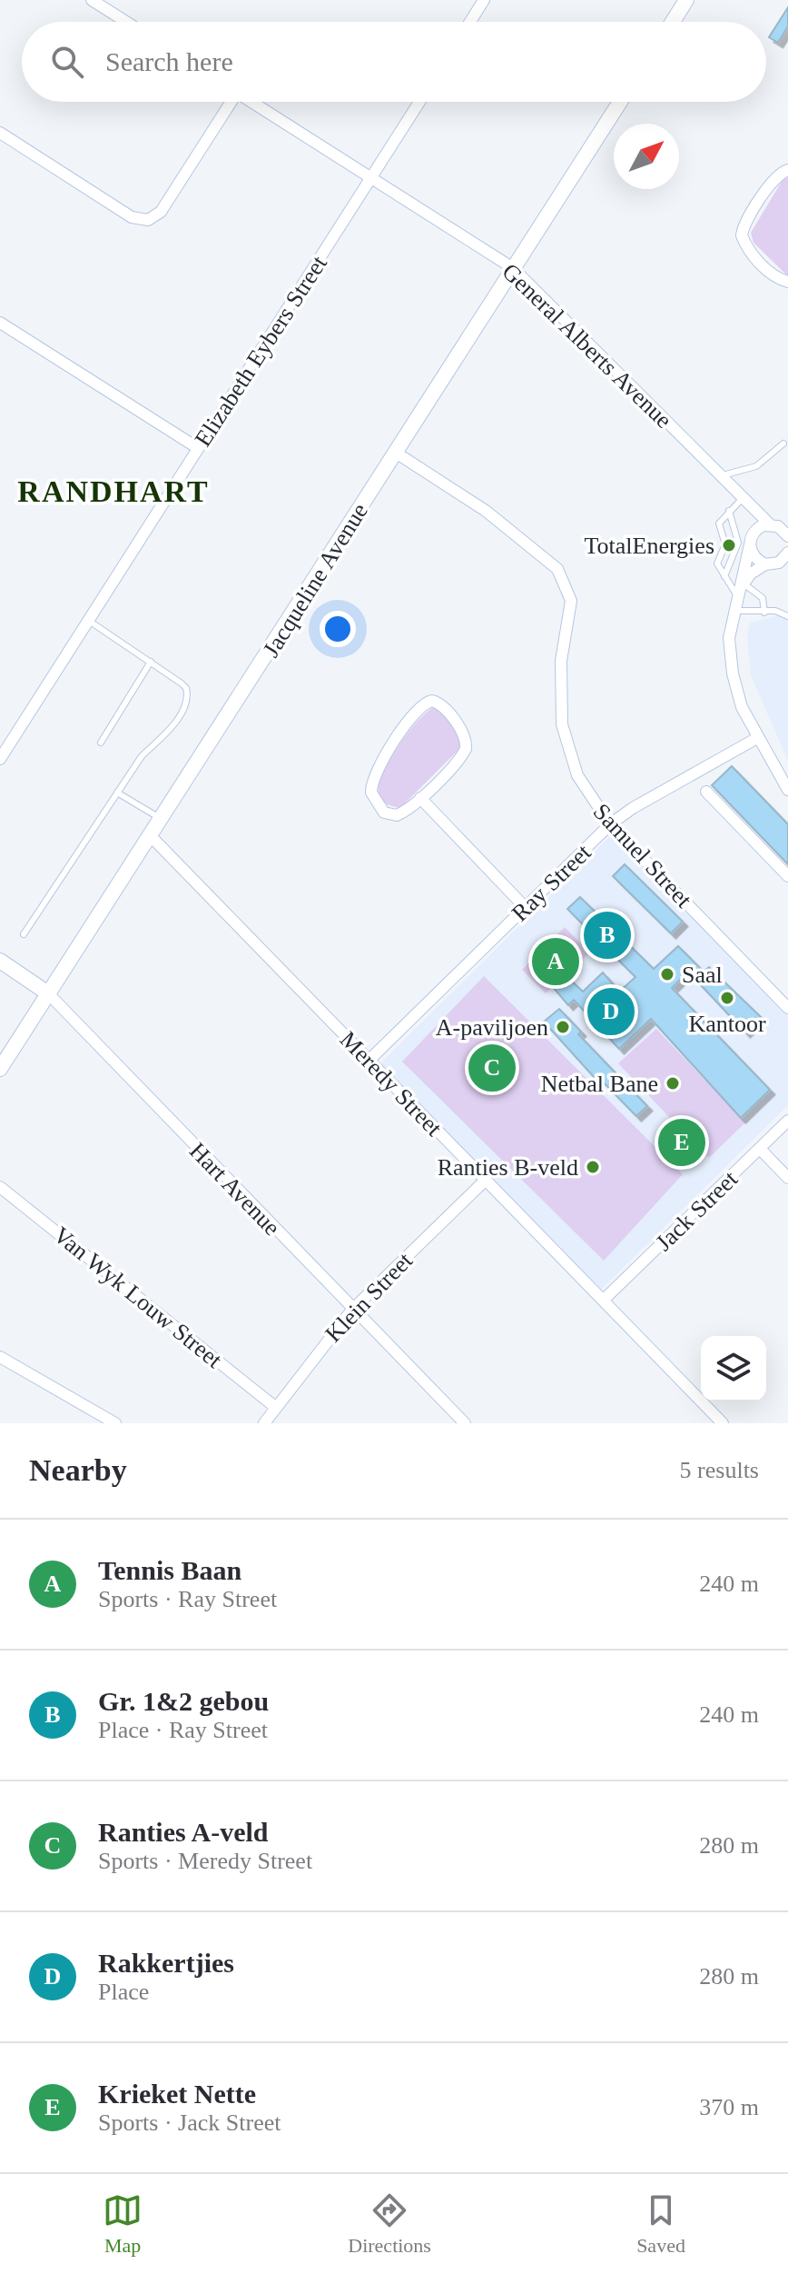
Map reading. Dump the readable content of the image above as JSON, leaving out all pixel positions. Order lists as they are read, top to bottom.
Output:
{
  "streets": {
    "street": [
      "General Alberts Avenue",
      "Elizabeth Eybers Street",
      "Jacqueline Avenue",
      "Samuel Street",
      "Ray Street",
      "Meredy Street",
      "Hart Avenue",
      "Jack Street",
      "Van Wyk Louw Street",
      "Klein Street"
    ]
  },
  "crossings": [
    ["General Alberts Avenue", "Elizabeth Eybers Street"],
    ["General Alberts Avenue", "Jacqueline Avenue"],
    ["Jacqueline Avenue", "Samuel Street"],
    ["Jacqueline Avenue", "Meredy Street"],
    ["Jacqueline Avenue", "Hart Avenue"],
    ["Samuel Street", "Ray Street"],
    ["Ray Street", "Meredy Street"],
    ["Meredy Street", "Jack Street"],
    ["Meredy Street", "Klein Street"],
    ["Hart Avenue", "Klein Street"],
    ["Van Wyk Louw Street", "Klein Street"]
  ],
  "districts": ["RANDHART"],
  "places": [
    "TotalEnergies",
    "Saal",
    "Kantoor",
    "A-paviljoen",
    "Netbal Bane",
    "Ranties B-veld"
  ],
  "north": "top right",
  "page": {
    "search": "Search here",
    "pins": [
      "B",
      "A",
      "D",
      "C",
      "E"
    ],
    "heading": ["Nearby", "5 results"],
    "list": [
      {
        "mark": "A",
        "name": "Tennis Baan",
        "note": "Sports · Ray Street",
        "value": "240 m"
      },
      {
        "mark": "B",
        "name": "Gr. 1&2 gebou",
        "note": "Place · Ray Street",
        "value": "240 m"
      },
      {
        "mark": "C",
        "name": "Ranties A-veld",
        "note": "Sports · Meredy Street",
        "value": "280 m"
      },
      {
        "mark": "D",
        "name": "Rakkertjies",
        "note": "Place",
        "value": "280 m"
      },
      {
        "mark": "E",
        "name": "Krieket Nette",
        "note": "Sports · Jack Street",
        "value": "370 m"
      }
    ],
    "nav": ["Map", "Directions", "Saved"]
  }
}
